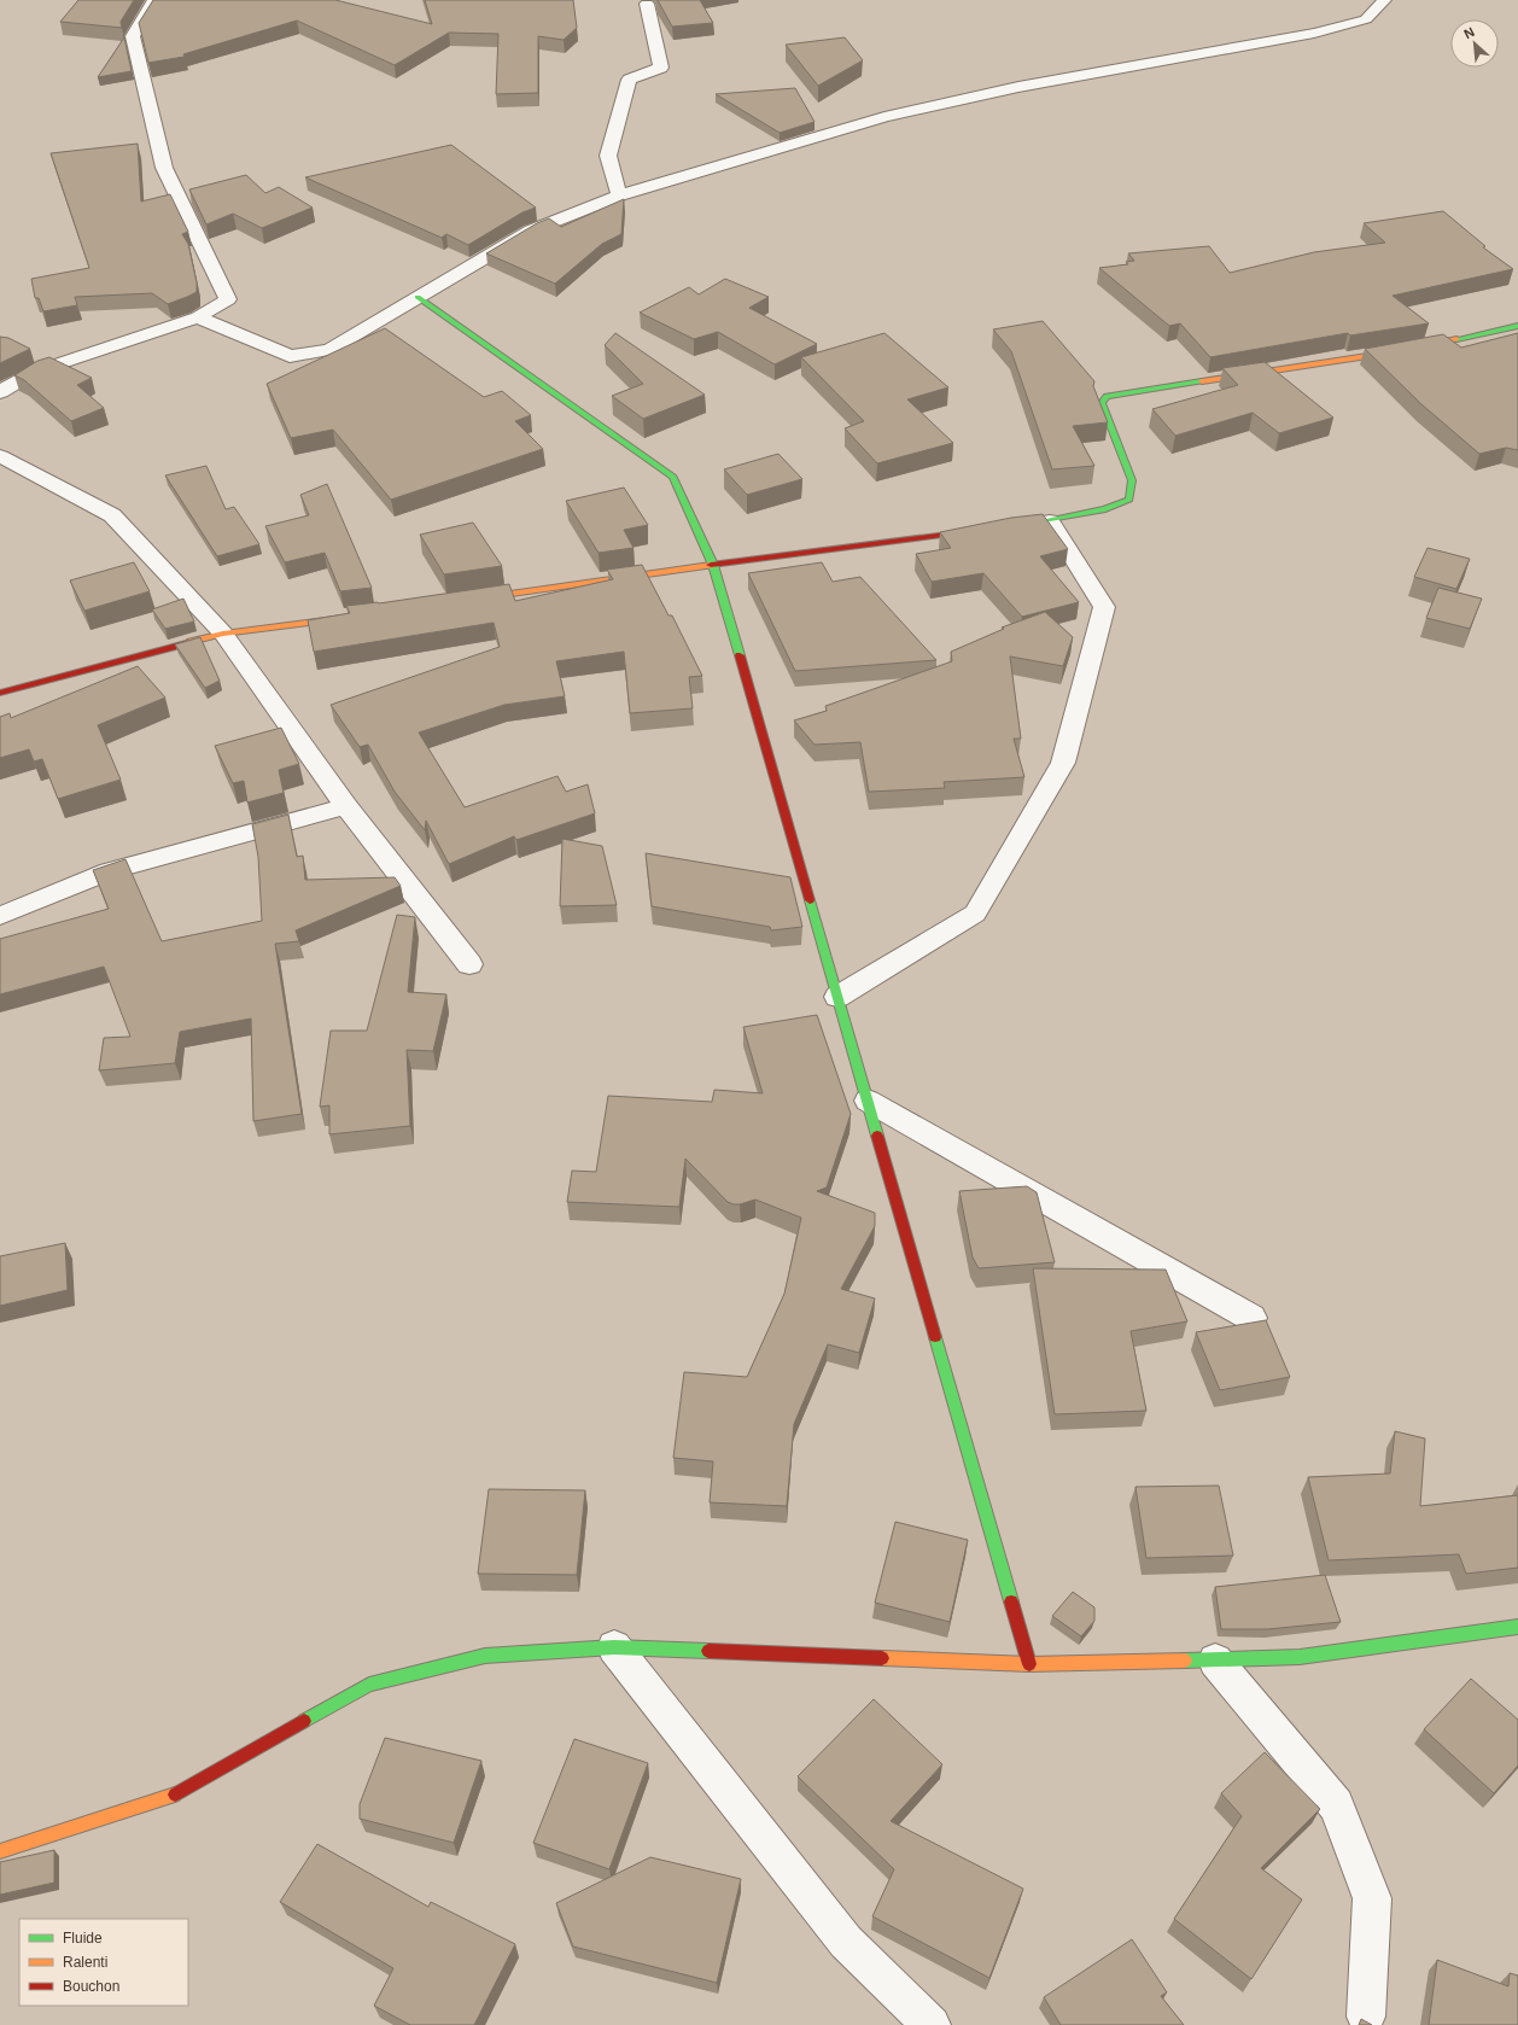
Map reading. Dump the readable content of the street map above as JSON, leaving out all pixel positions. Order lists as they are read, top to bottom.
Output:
{
  "legend": ["Fluide", "Ralenti", "Bouchon"],
  "north": "top left"
}
